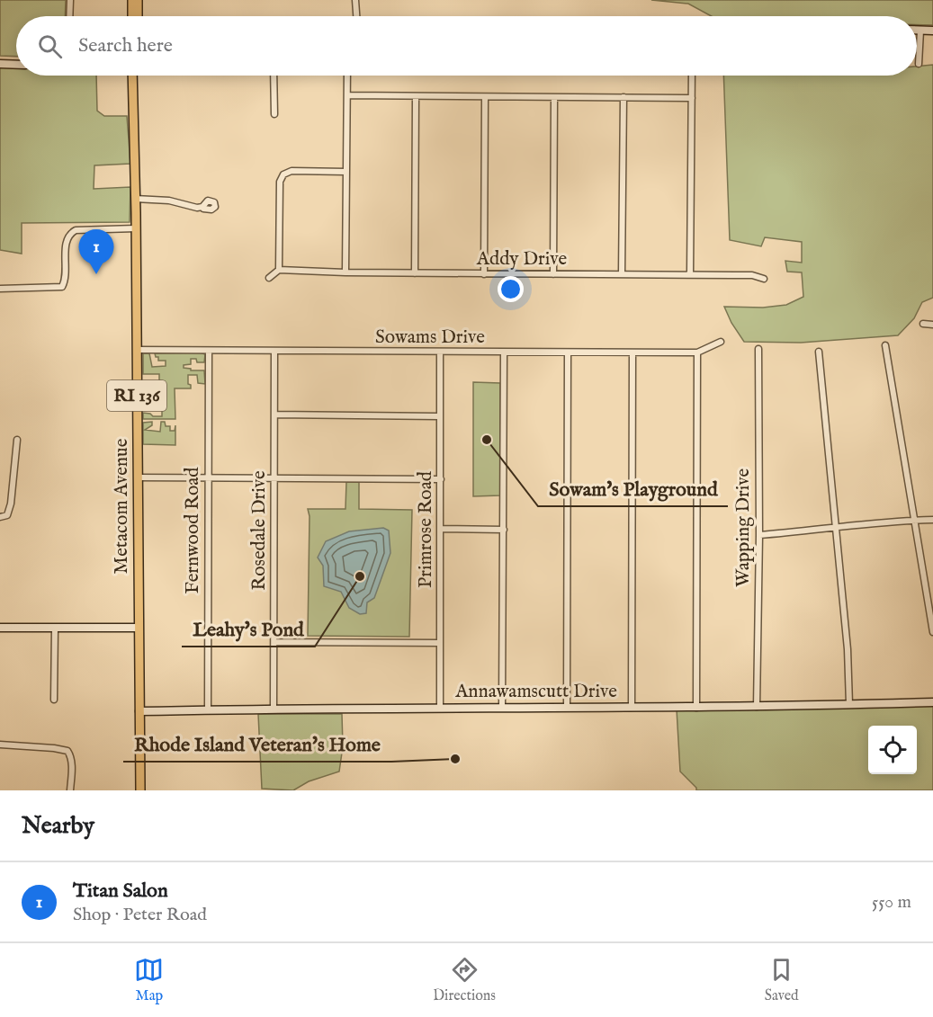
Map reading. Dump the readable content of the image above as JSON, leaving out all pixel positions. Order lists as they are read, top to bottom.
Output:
{
  "streets": {
    "main road": ["RI 136", "Metacom Avenue"],
    "street": [
      "Addy Drive",
      "Sowams Drive",
      "Wapping Drive",
      "Primrose Road",
      "Fernwood Road",
      "Rosedale Drive",
      "Annawamscutt Drive"
    ]
  },
  "crossings": [
    ["Sowams Drive", "Metacom Avenue"],
    ["Sowams Drive", "Primrose Road"],
    ["Sowams Drive", "Fernwood Road"],
    ["Sowams Drive", "Rosedale Drive"],
    ["Metacom Avenue", "Annawamscutt Drive"],
    ["Wapping Drive", "Annawamscutt Drive"],
    ["Primrose Road", "Annawamscutt Drive"],
    ["Fernwood Road", "Annawamscutt Drive"],
    ["Rosedale Drive", "Annawamscutt Drive"]
  ],
  "places": ["Sowam's Playground", "Leahy's Pond", "Rhode Island Veteran's Home"],
  "page": {
    "search": "Search here",
    "pins": "1",
    "heading": "Nearby",
    "list": [
      {
        "mark": "1",
        "name": "Titan Salon",
        "note": "Shop · Peter Road",
        "value": "550 m"
      }
    ],
    "nav": ["Map", "Directions", "Saved"]
  }
}
